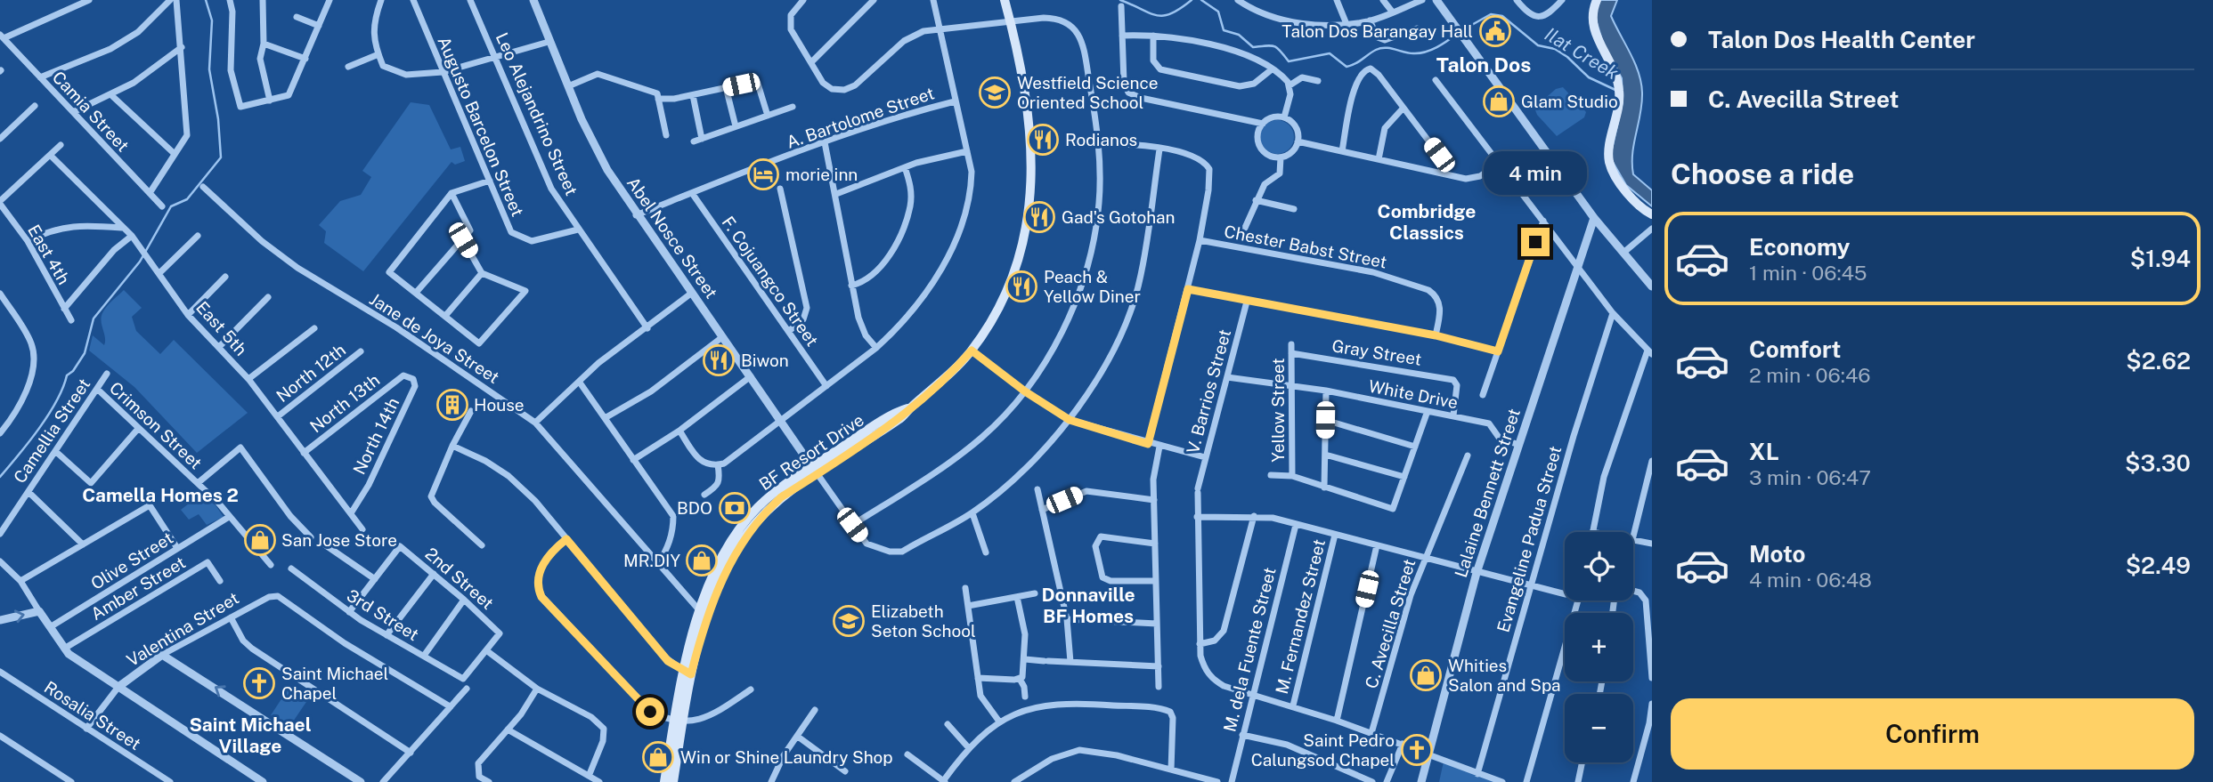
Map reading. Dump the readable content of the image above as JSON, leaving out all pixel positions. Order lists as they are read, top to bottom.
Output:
{
  "streets": {
    "main road": ["BF Resort Drive"],
    "street": [
      "Camia Street",
      "Leo Alejandrino Street",
      "A. Bartolome Street",
      "Augusto Barcelon Street",
      "Abel Nosce Street",
      "Chester Babst Street",
      "East 4th",
      "F. Cojuangco Street",
      "East 5th",
      "Jane de Joya Street",
      "Gray Street",
      "North 12th",
      "V. Barrios Street",
      "White Drive",
      "North 13th",
      "Yellow Street",
      "Crimson Street",
      "Camellia Street",
      "North 14th",
      "Lalaine Bennett Street",
      "Evangeline Padua Street",
      "Olive Street",
      "2nd Street",
      "Amber Street",
      "3rd Street",
      "M. Fernandez Street",
      "C. Avecilla Street",
      "Valentina Street",
      "M. dela Fuente Street",
      "Rosalia Street"
    ]
  },
  "crossings": [
    ["Leo Alejandrino Street", "Augusto Barcelon Street"],
    ["A. Bartolome Street", "Abel Nosce Street"],
    ["A. Bartolome Street", "F. Cojuangco Street"],
    ["Abel Nosce Street", "BF Resort Drive"],
    ["East 5th", "North 12th"],
    ["East 5th", "North 13th"],
    ["East 5th", "North 14th"],
    ["Jane de Joya Street", "BF Resort Drive"],
    ["Gray Street", "White Drive"],
    ["Gray Street", "Yellow Street"],
    ["V. Barrios Street", "White Drive"],
    ["V. Barrios Street", "M. dela Fuente Street"],
    ["White Drive", "Yellow Street"],
    ["White Drive", "Lalaine Bennett Street"],
    ["North 13th", "North 14th"],
    ["Crimson Street", "Camellia Street"],
    ["Crimson Street", "Olive Street"],
    ["2nd Street", "3rd Street"],
    ["Valentina Street", "Rosalia Street"]
  ],
  "districts": [
    "Talon Dos",
    "Combridge Classics",
    "Camella Homes 2",
    "Donnaville BF Homes",
    "Saint Michael Village"
  ],
  "water": ["Ilat Creek"],
  "places": {
    "public building": ["Talon Dos Barangay Hall"],
    "school or university": ["Westfield Science Oriented School", "Elizabeth Seton School"],
    "shop": [
      "Glam Studio",
      "San Jose Store",
      "MR.DIY",
      "Whities Salon and Spa",
      "Win or Shine Laundry Shop"
    ],
    "restaurant": [
      "Rodianos",
      "Gad's Gotohan",
      "Peach & Yellow Diner",
      "Biwon"
    ],
    "hotel": ["morie inn"],
    "building": ["House"],
    "bank": ["BDO"],
    "church": ["Saint Michael Chapel", "Saint Pedro Calungsod Chapel"]
  },
  "page": {
    "banner": ["Talon Dos Health Center", "C. Avecilla Street"],
    "heading": "Choose a ride",
    "bubble": "4 min",
    "list": [
      {
        "name": "Economy",
        "note": "1 min · 06:45",
        "value": "$1.94"
      },
      {
        "name": "Comfort",
        "note": "2 min · 06:46",
        "value": "$2.62"
      },
      {
        "name": "XL",
        "note": "3 min · 06:47",
        "value": "$3.30"
      },
      {
        "name": "Moto",
        "note": "4 min · 06:48",
        "value": "$2.49"
      }
    ],
    "map_buttons": ["+", "−"],
    "buttons": "Confirm"
  }
}
